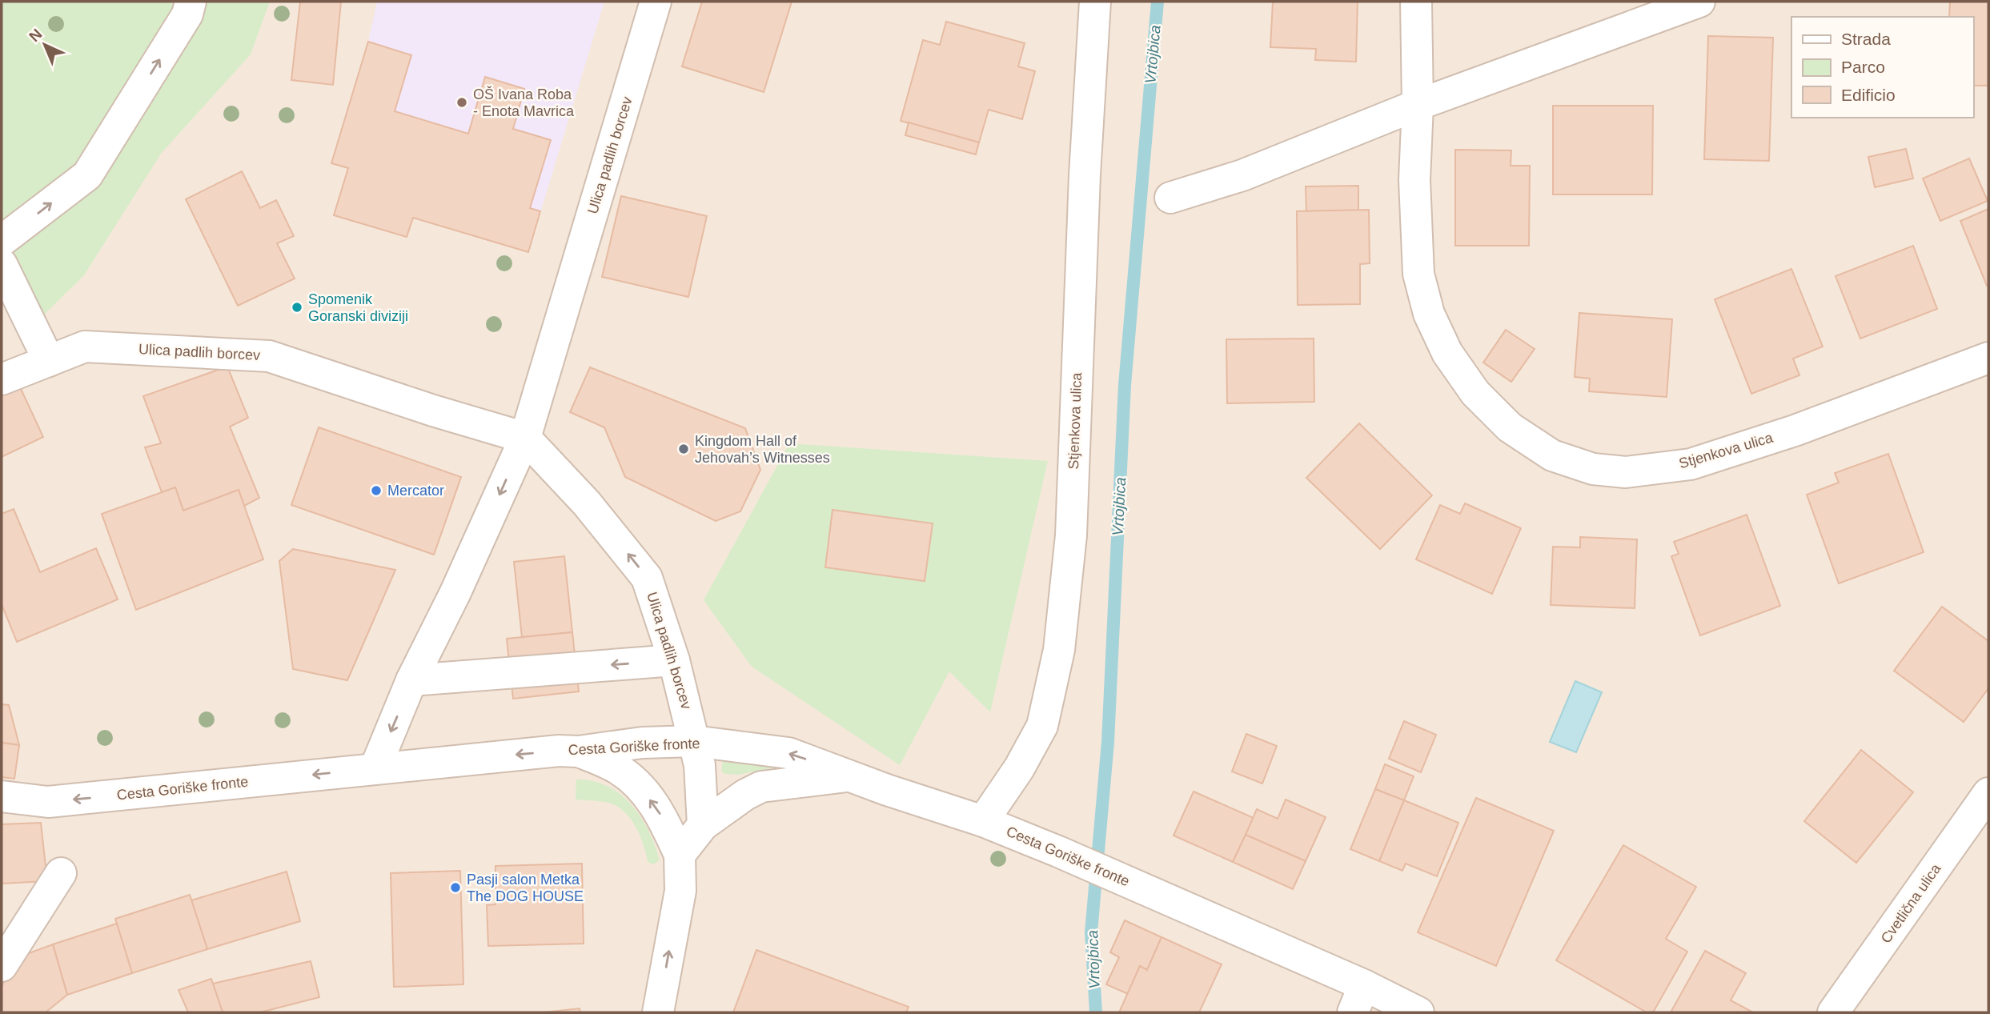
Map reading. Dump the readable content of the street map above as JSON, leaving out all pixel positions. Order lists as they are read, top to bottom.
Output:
{
  "streets": {
    "street": [
      "Ulica padlih borcev",
      "Stjenkova ulica",
      "Cesta Goriške fronte",
      "Cvetlična ulica"
    ]
  },
  "crossings": [
    ["Ulica padlih borcev", "Cesta Goriške fronte"],
    ["Stjenkova ulica", "Cesta Goriške fronte"]
  ],
  "water": ["Vrtojbica"],
  "places": [
    "OŠ Ivana Roba - Enota Mavrica",
    "Spomenik Goranski diviziji",
    "Kingdom Hall of Jehovah’s Witnesses",
    "Mercator",
    "Pasji salon Metka The DOG HOUSE"
  ],
  "legend": ["Strada", "Parco", "Edificio"],
  "north": "top left"
}
